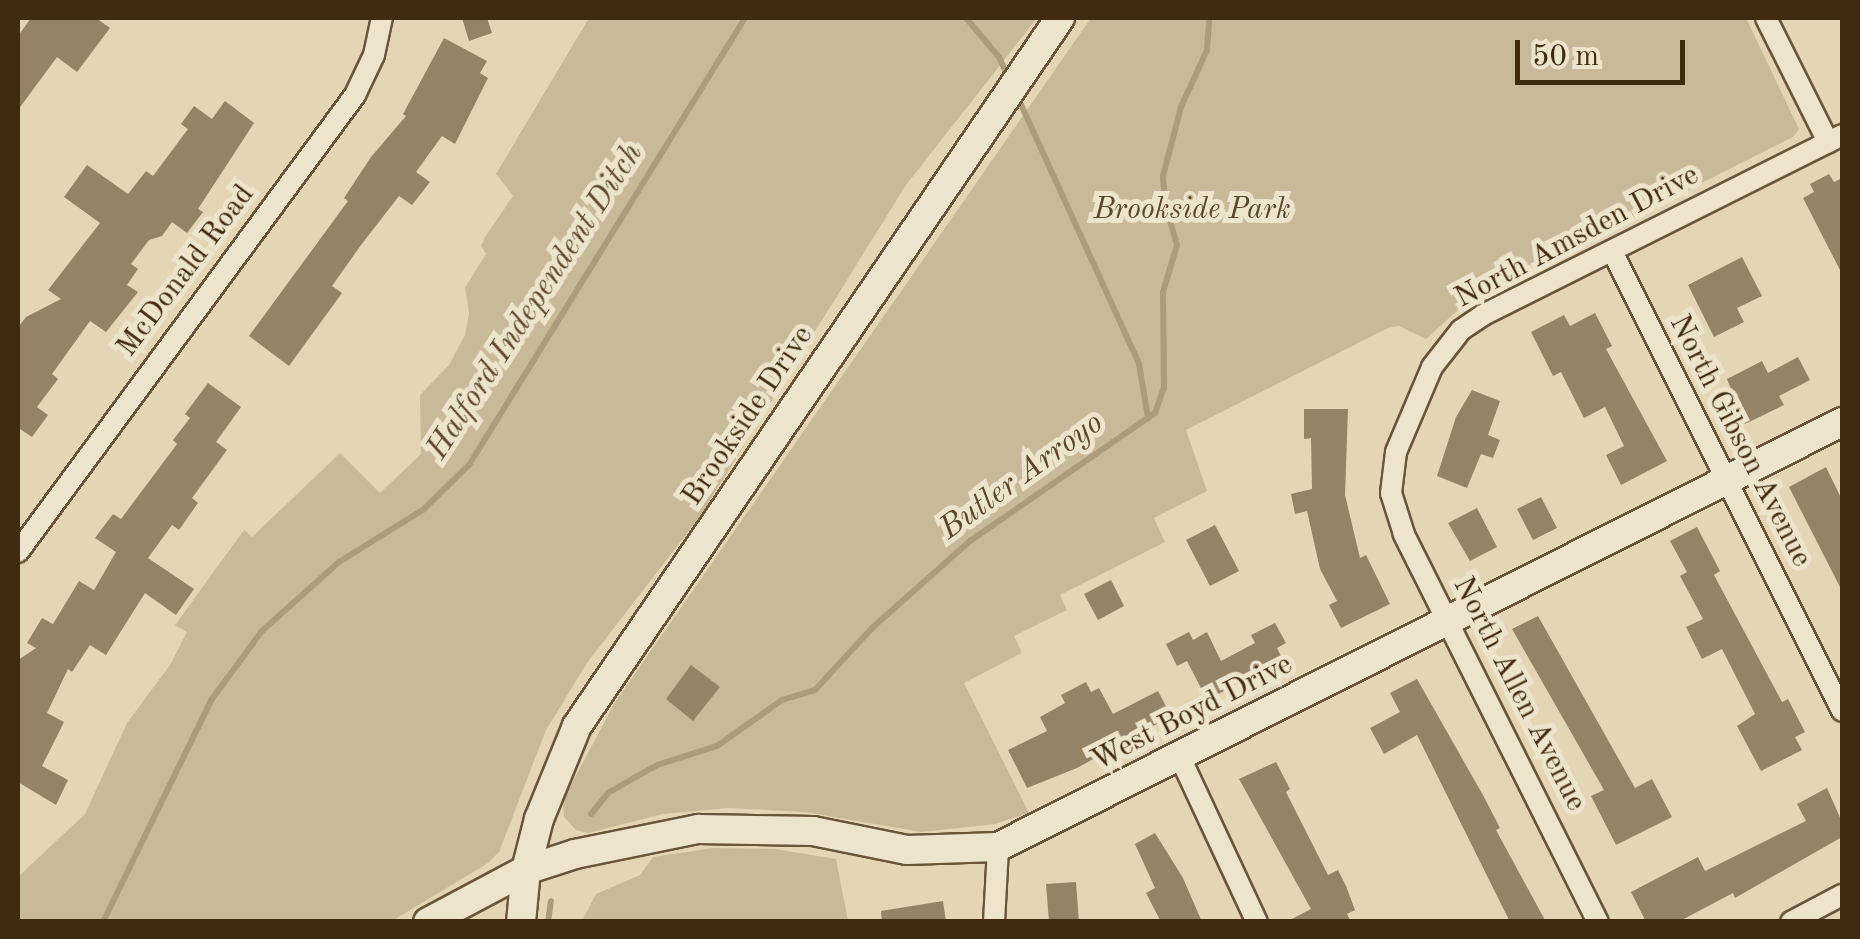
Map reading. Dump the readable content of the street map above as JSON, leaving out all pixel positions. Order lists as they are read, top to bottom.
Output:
{
  "streets": {
    "street": [
      "North Amsden Drive",
      "McDonald Road",
      "Brookside Drive",
      "North Gibson Avenue",
      "North Allen Avenue",
      "West Boyd Drive"
    ]
  },
  "crossings": [
    ["North Amsden Drive", "North Gibson Avenue"],
    ["North Amsden Drive", "North Allen Avenue"],
    ["Brookside Drive", "West Boyd Drive"],
    ["North Gibson Avenue", "West Boyd Drive"],
    ["North Allen Avenue", "West Boyd Drive"]
  ],
  "water": ["Halford Independent Ditch", "Butler Arroyo"],
  "parks": ["Brookside Park"],
  "scale_bar": "50 m"
}
